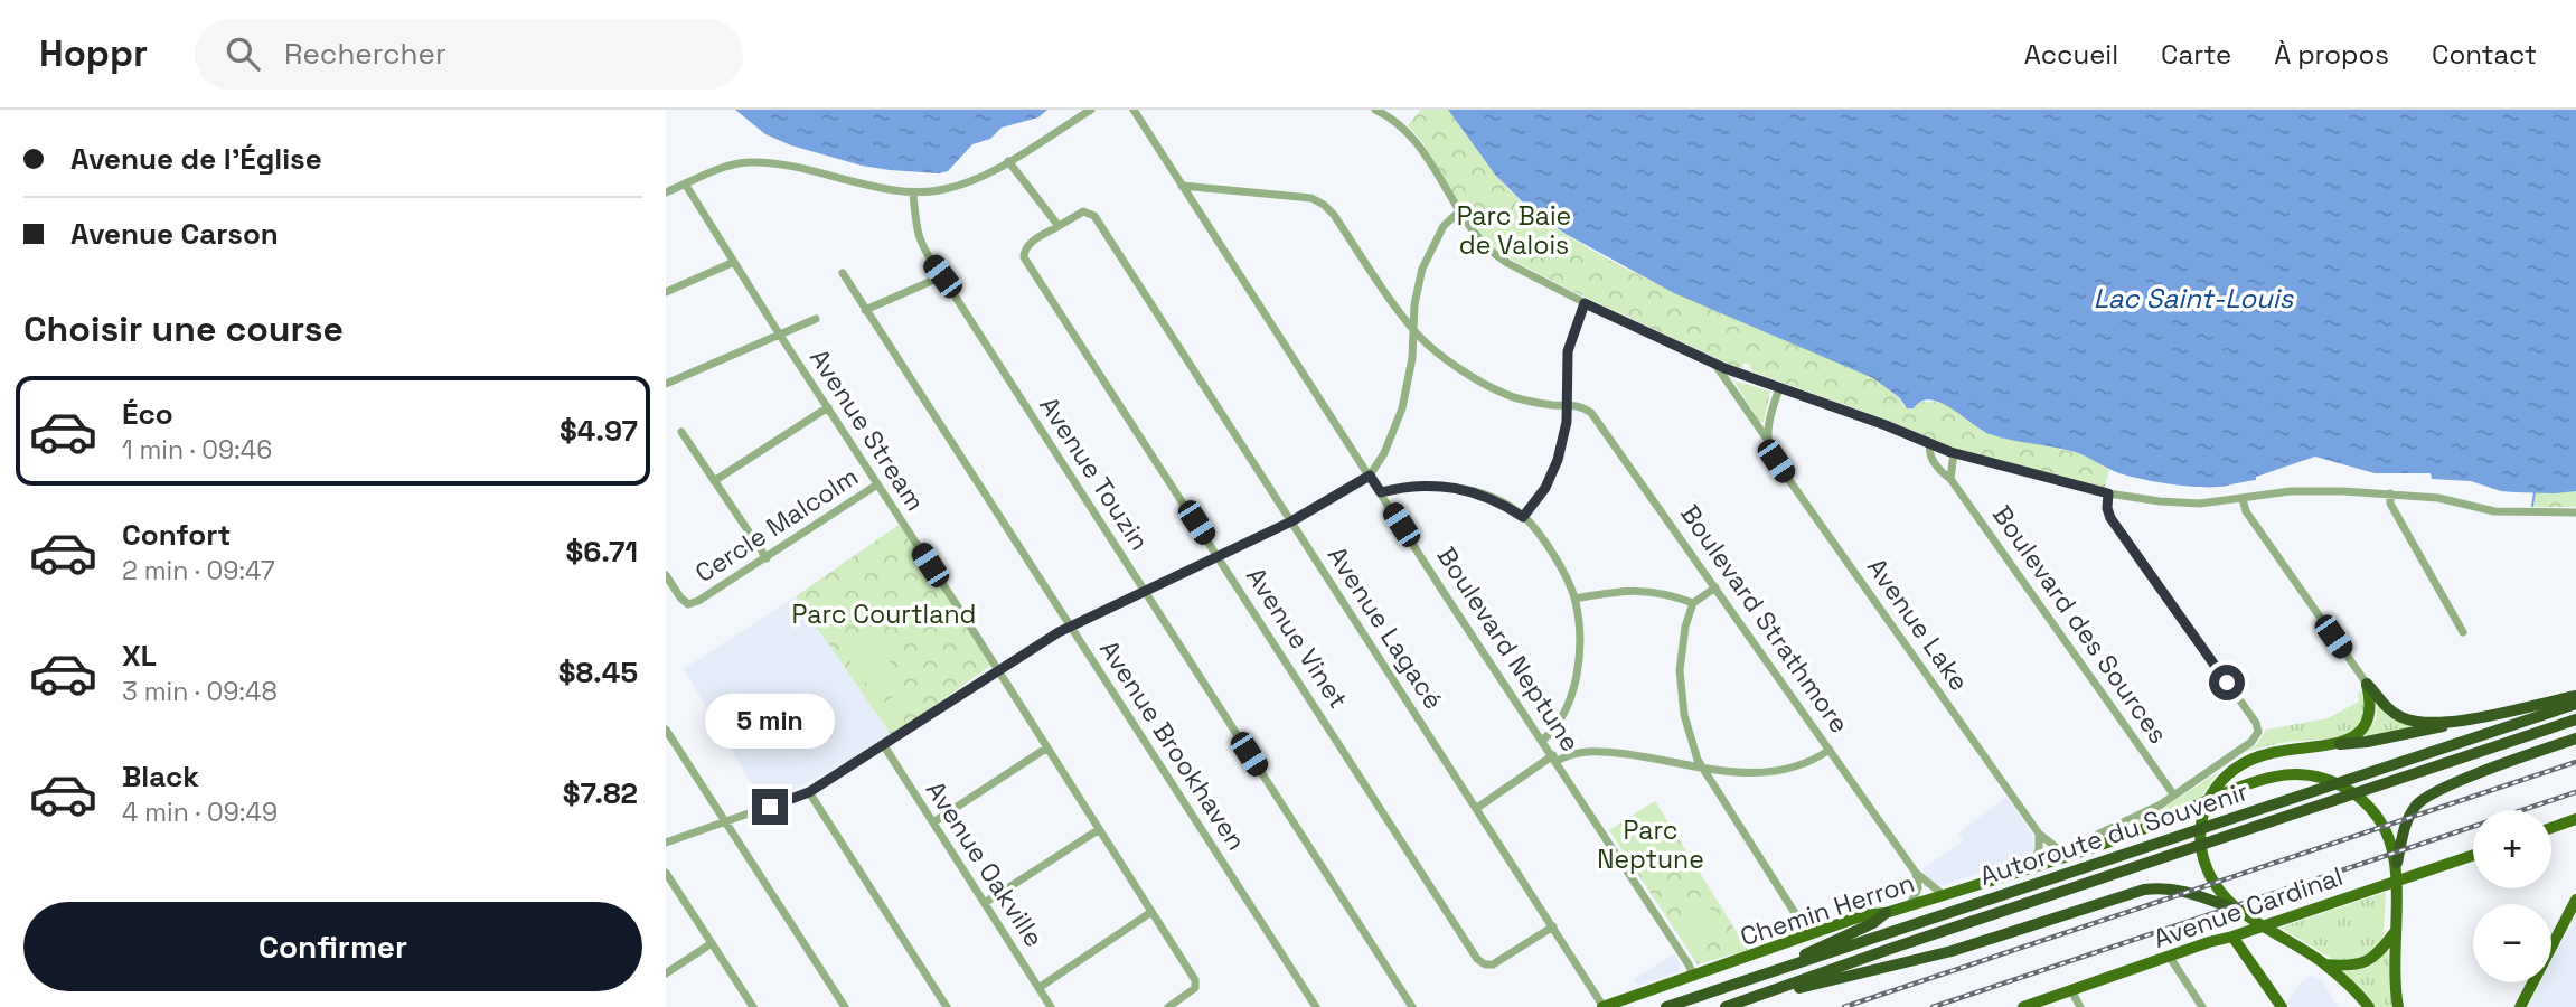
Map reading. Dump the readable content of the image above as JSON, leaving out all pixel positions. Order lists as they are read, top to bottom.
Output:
{
  "streets": {
    "highway": ["Autoroute du Souvenir"],
    "main road": ["Avenue Cardinal", "Chemin Herron"],
    "street": [
      "Avenue Stream",
      "Avenue Touzin",
      "Cercle Malcolm",
      "Boulevard Strathmore",
      "Avenue Lake",
      "Boulevard des Sources",
      "Avenue Lagacé",
      "Avenue Vinet",
      "Boulevard Neptune",
      "Avenue Brookhaven",
      "Avenue Oakville"
    ]
  },
  "crossings": [
    ["Avenue Stream", "Cercle Malcolm"],
    ["Boulevard Strathmore", "Chemin Herron"],
    ["Avenue Lake", "Chemin Herron"],
    ["Avenue Lagacé", "Avenue Vinet"],
    ["Avenue Lagacé", "Chemin Herron"],
    ["Boulevard Neptune", "Chemin Herron"]
  ],
  "water": ["Lac Saint-Louis"],
  "parks": ["Parc Baie de Valois", "Parc Courtland", "Parc Neptune"],
  "page": {
    "header": "Hoppr",
    "search": "Rechercher",
    "nav": [
      "Accueil",
      "Carte",
      "À propos",
      "Contact"
    ],
    "banner": ["Avenue de l'Église", "Avenue Carson"],
    "heading": "Choisir une course",
    "list": [
      {
        "name": "Éco",
        "note": "1 min · 09:46",
        "value": "$4.97"
      },
      {
        "name": "Confort",
        "note": "2 min · 09:47",
        "value": "$6.71"
      },
      {
        "name": "XL",
        "note": "3 min · 09:48",
        "value": "$8.45"
      },
      {
        "name": "Black",
        "note": "4 min · 09:49",
        "value": "$7.82"
      }
    ],
    "bubble": "5 min",
    "map_buttons": ["+", "−"],
    "buttons": "Confirmer"
  }
}
